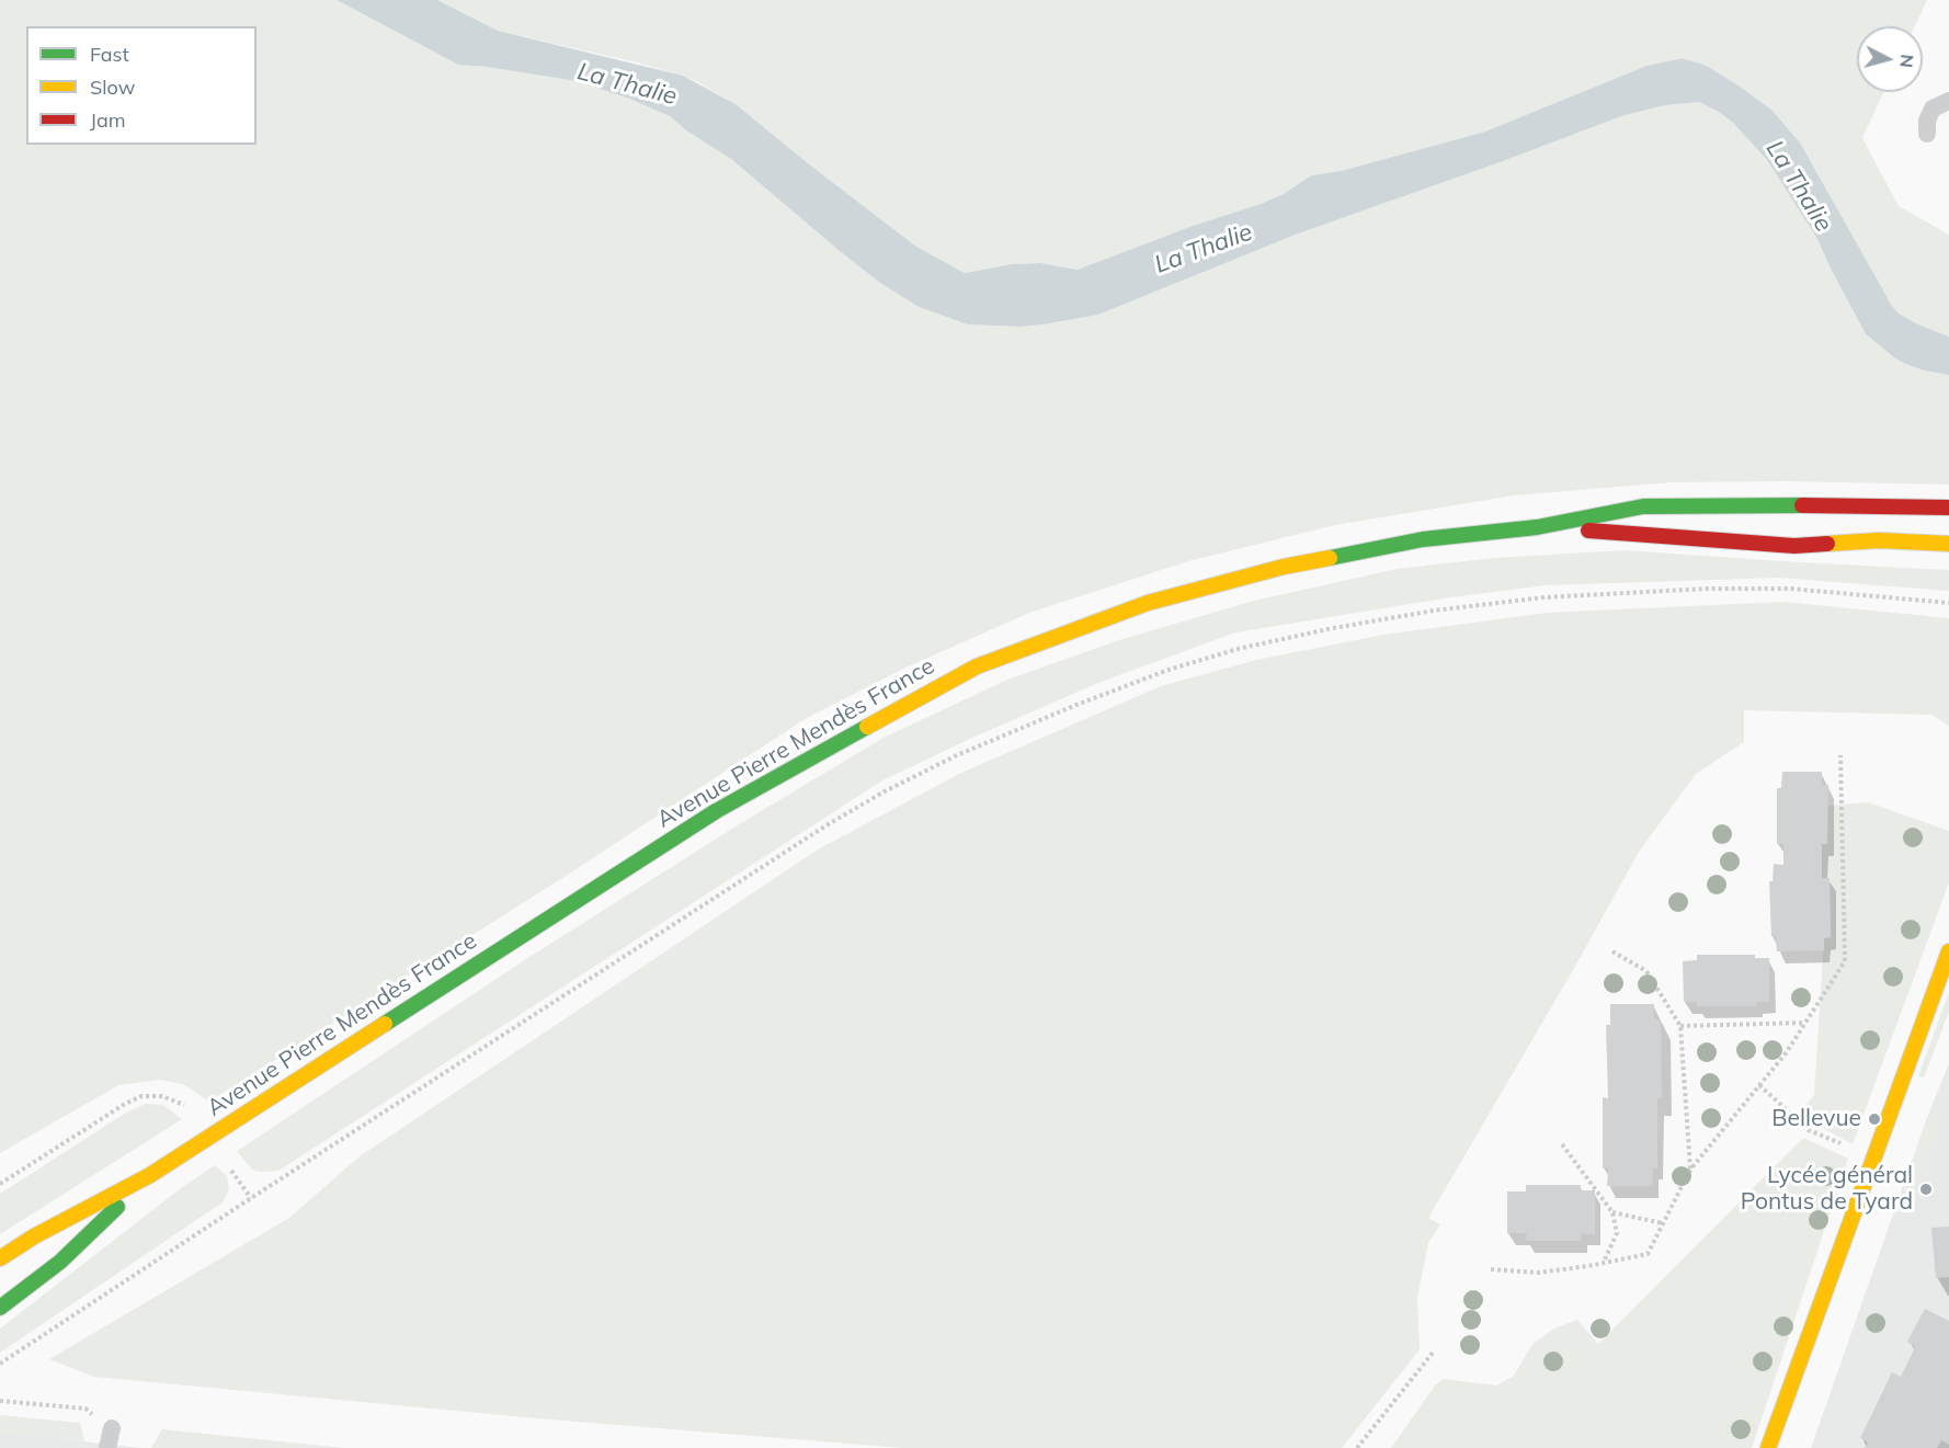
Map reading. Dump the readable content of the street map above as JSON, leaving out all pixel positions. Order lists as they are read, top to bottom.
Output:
{
  "streets": {
    "main road": ["Avenue Pierre Mendès France"]
  },
  "water": ["La Thalie"],
  "places": ["Bellevue", "Lycée général Pontus de Tyard"],
  "legend": ["Fast", "Slow", "Jam"],
  "north": "right"
}
